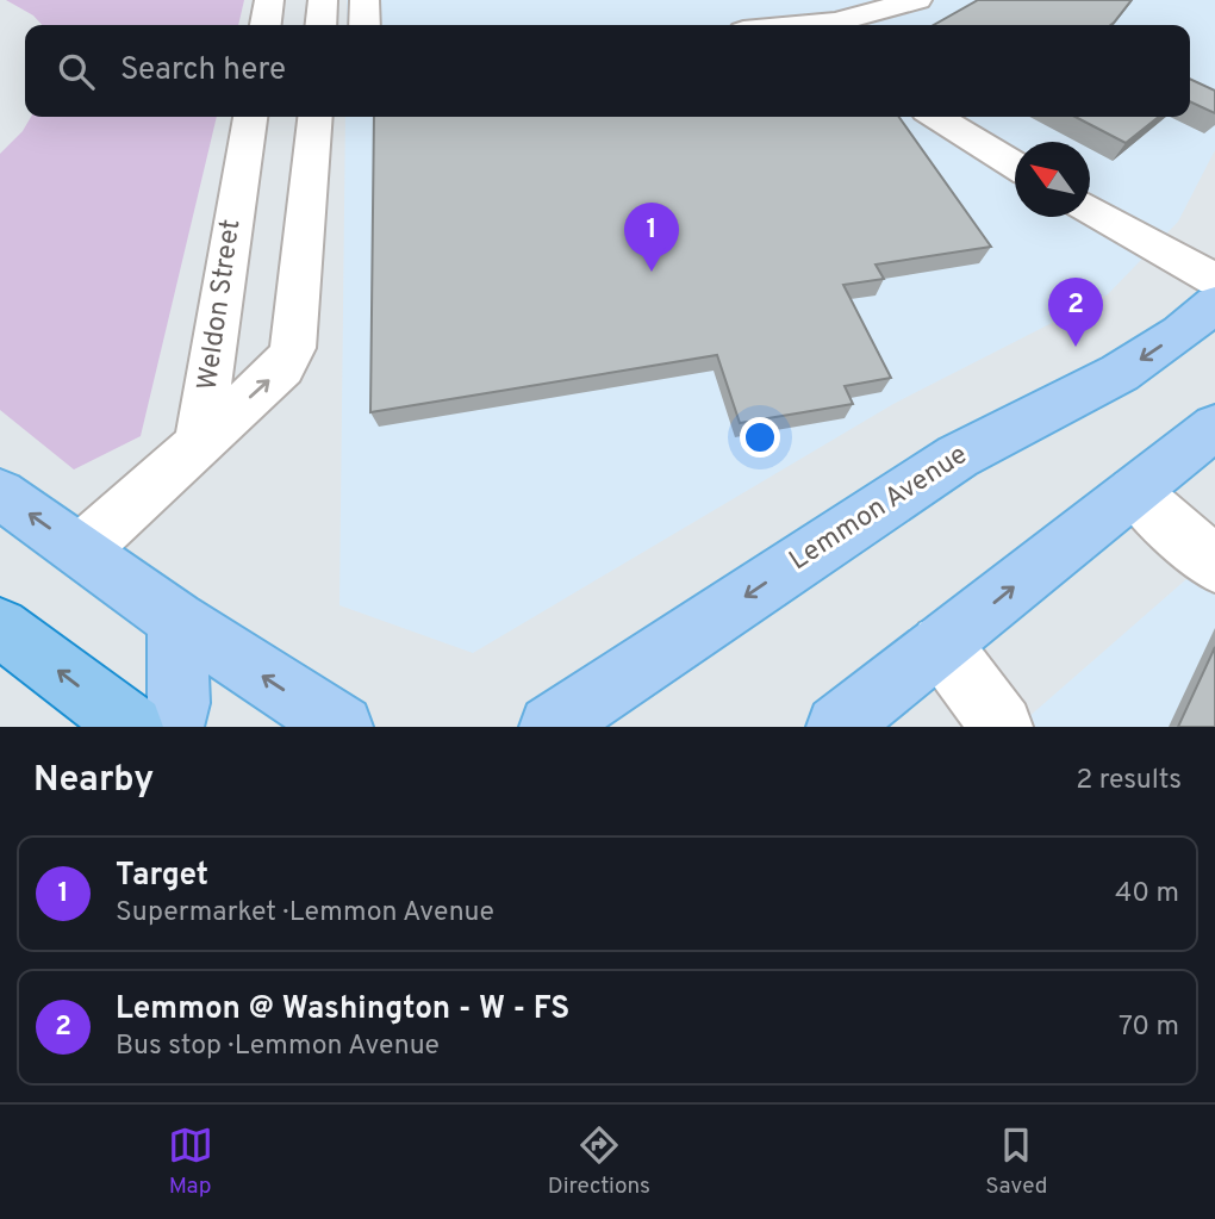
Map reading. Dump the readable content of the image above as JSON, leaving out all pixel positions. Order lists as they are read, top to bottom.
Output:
{
  "streets": {
    "main road": ["Lemmon Avenue"],
    "street": ["Weldon Street"]
  },
  "north": "top left",
  "page": {
    "search": "Search here",
    "pins": ["1", "2"],
    "heading": ["Nearby", "2 results"],
    "list": [
      {
        "mark": "1",
        "name": "Target",
        "note": "Supermarket · Lemmon Avenue",
        "value": "40 m"
      },
      {
        "mark": "2",
        "name": "Lemmon @ Washington - W - FS",
        "note": "Bus stop · Lemmon Avenue",
        "value": "70 m"
      }
    ],
    "nav": ["Map", "Directions", "Saved"]
  }
}
